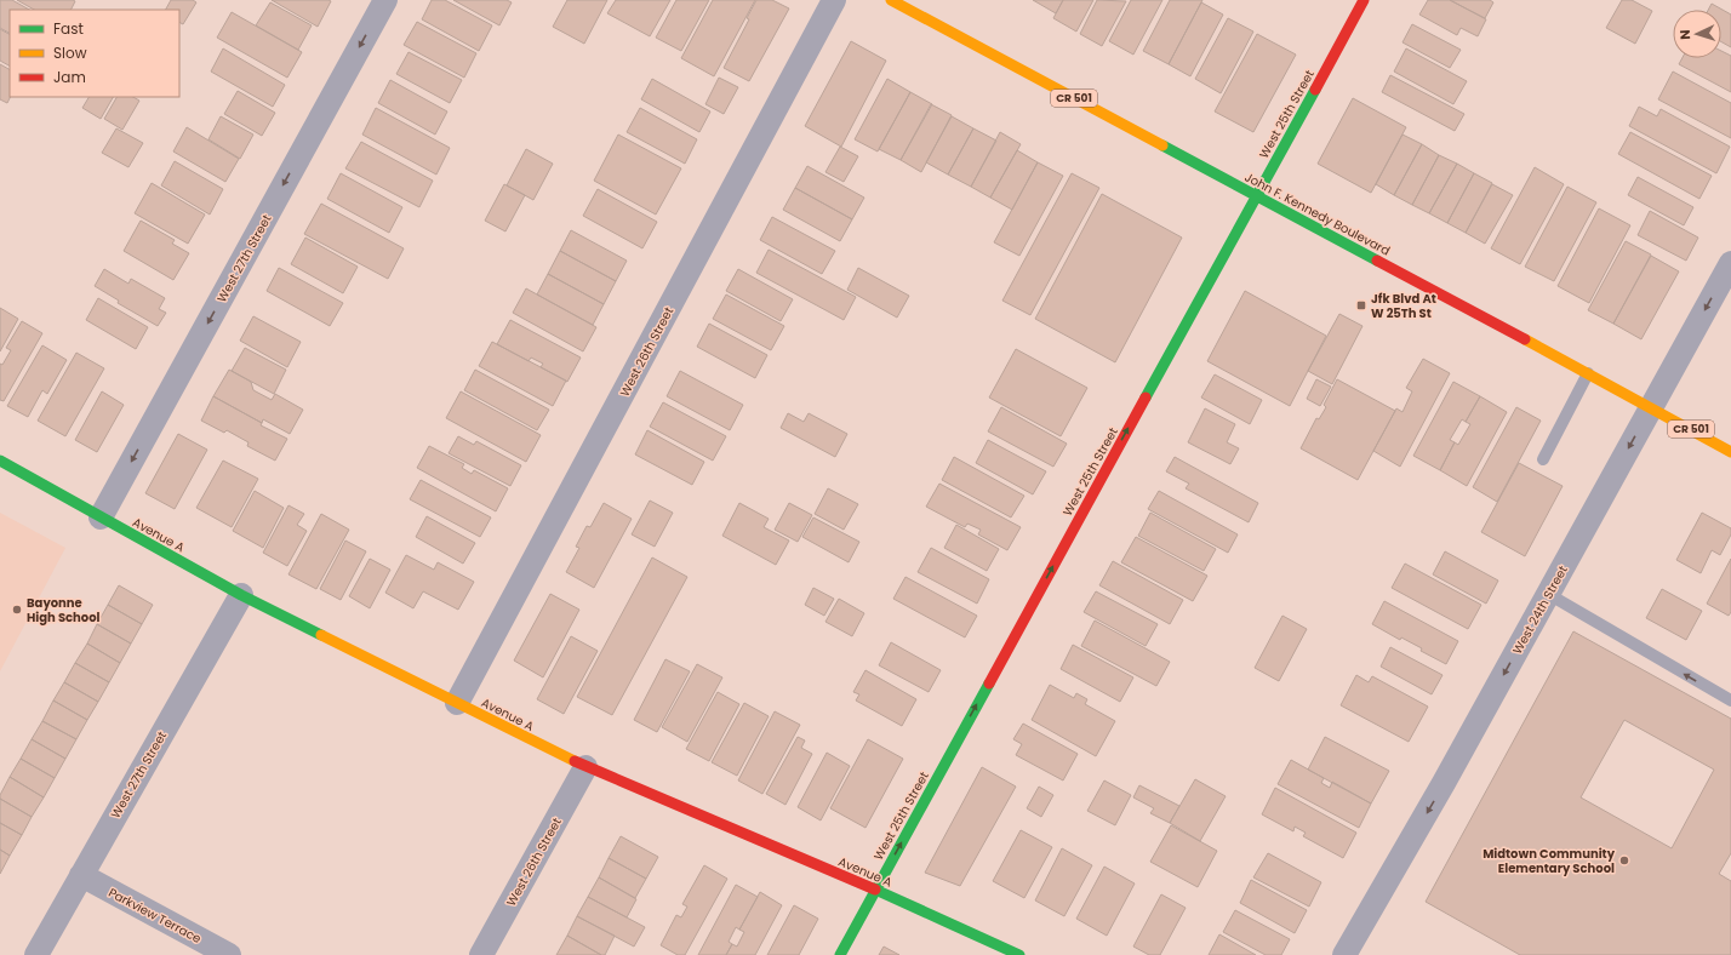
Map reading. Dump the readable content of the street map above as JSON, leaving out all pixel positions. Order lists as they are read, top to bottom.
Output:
{
  "streets": {
    "street": [
      "CR 501",
      "West 25th Street",
      "John F. Kennedy Boulevard",
      "West 27th Street",
      "West 26th Street",
      "Avenue A",
      "West 24th Street",
      "Parkview Terrace"
    ]
  },
  "crossings": [
    ["West 25th Street", "John F. Kennedy Boulevard"],
    ["West 25th Street", "Avenue A"],
    ["John F. Kennedy Boulevard", "West 24th Street"],
    ["West 27th Street", "Avenue A"],
    ["West 27th Street", "Parkview Terrace"],
    ["West 26th Street", "Avenue A"]
  ],
  "one_way": ["West 25th Street", "West 27th Street", "West 24th Street"],
  "places": {
    "transit": ["Jfk Blvd At W 25Th St"],
    "other": ["Bayonne High School", "Midtown Community Elementary School"]
  },
  "legend": ["Fast", "Slow", "Jam"],
  "north": "left"
}
